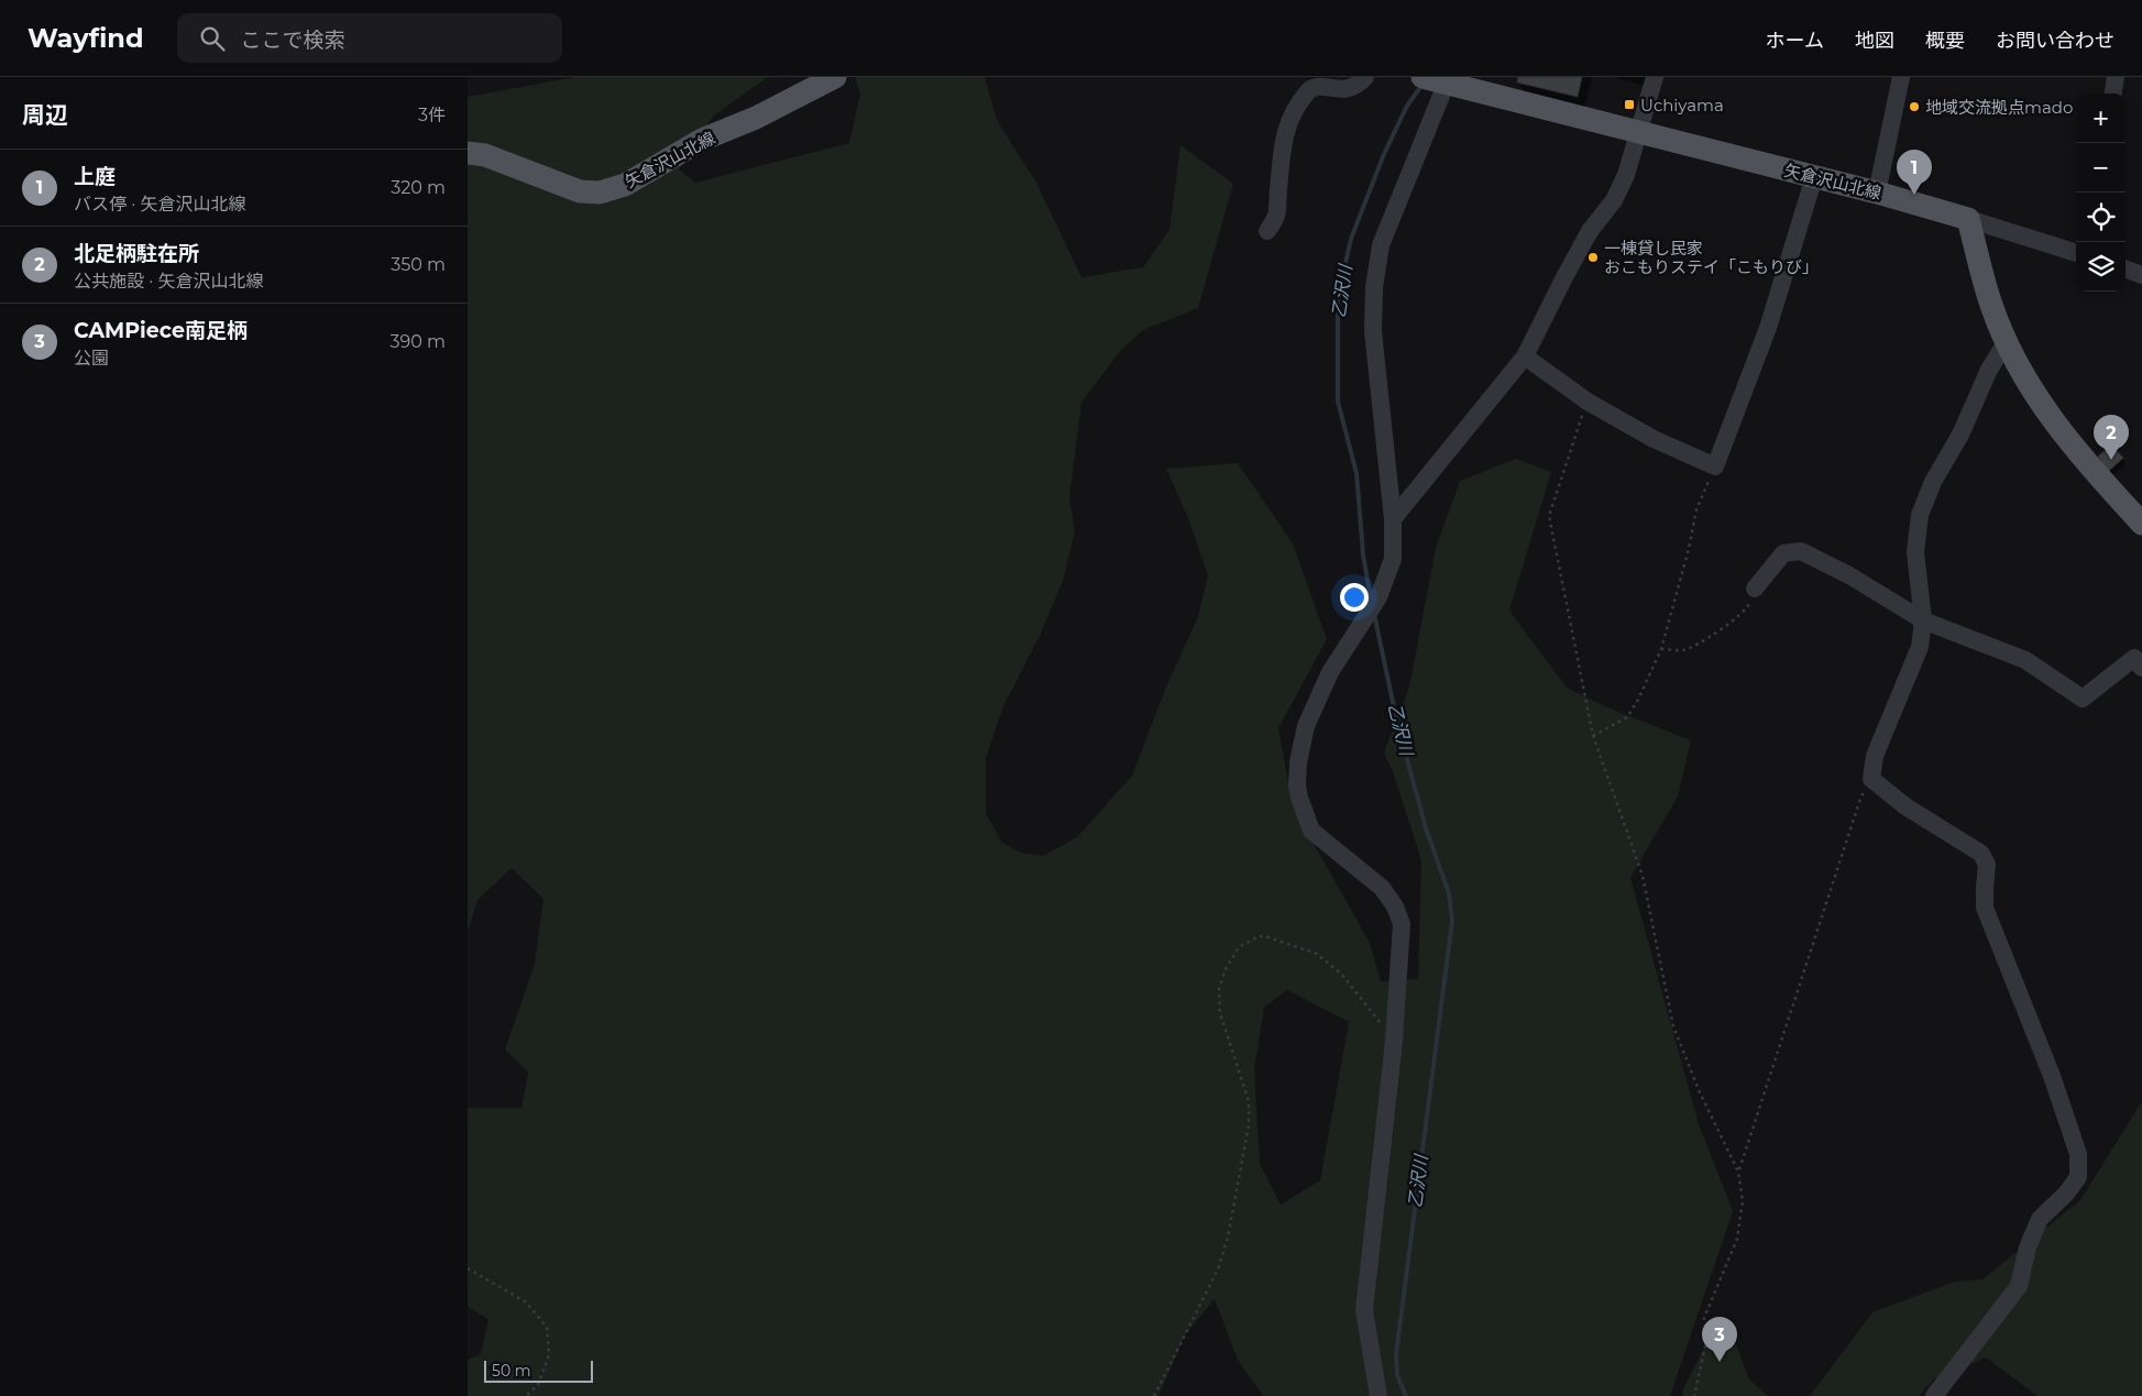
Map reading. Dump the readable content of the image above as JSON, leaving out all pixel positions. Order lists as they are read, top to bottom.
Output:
{
  "streets": {
    "main road": ["矢倉沢山北線"]
  },
  "water": ["乙沢川"],
  "places": {
    "transit": ["Uchiyama"],
    "other": ["地域交流拠点mado", "一棟貸し民家 おこもりステイ「こもりび」"]
  },
  "scale_bar": "50 m",
  "page": {
    "header": "Wayfind",
    "search": "ここで検索",
    "nav": [
      "ホーム",
      "地図",
      "概要",
      "お問い合わせ"
    ],
    "heading": ["周辺", "3件"],
    "map_buttons": ["+", "−"],
    "list": [
      {
        "mark": "1",
        "name": "上庭",
        "note": "バス停 · 矢倉沢山北線",
        "value": "320 m"
      },
      {
        "mark": "2",
        "name": "北足柄駐在所",
        "note": "公共施設 · 矢倉沢山北線",
        "value": "350 m"
      },
      {
        "mark": "3",
        "name": "CAMPiece南足柄",
        "note": "公園",
        "value": "390 m"
      }
    ],
    "pins": ["1", "2", "3"],
    "scale": "50 m"
  }
}
